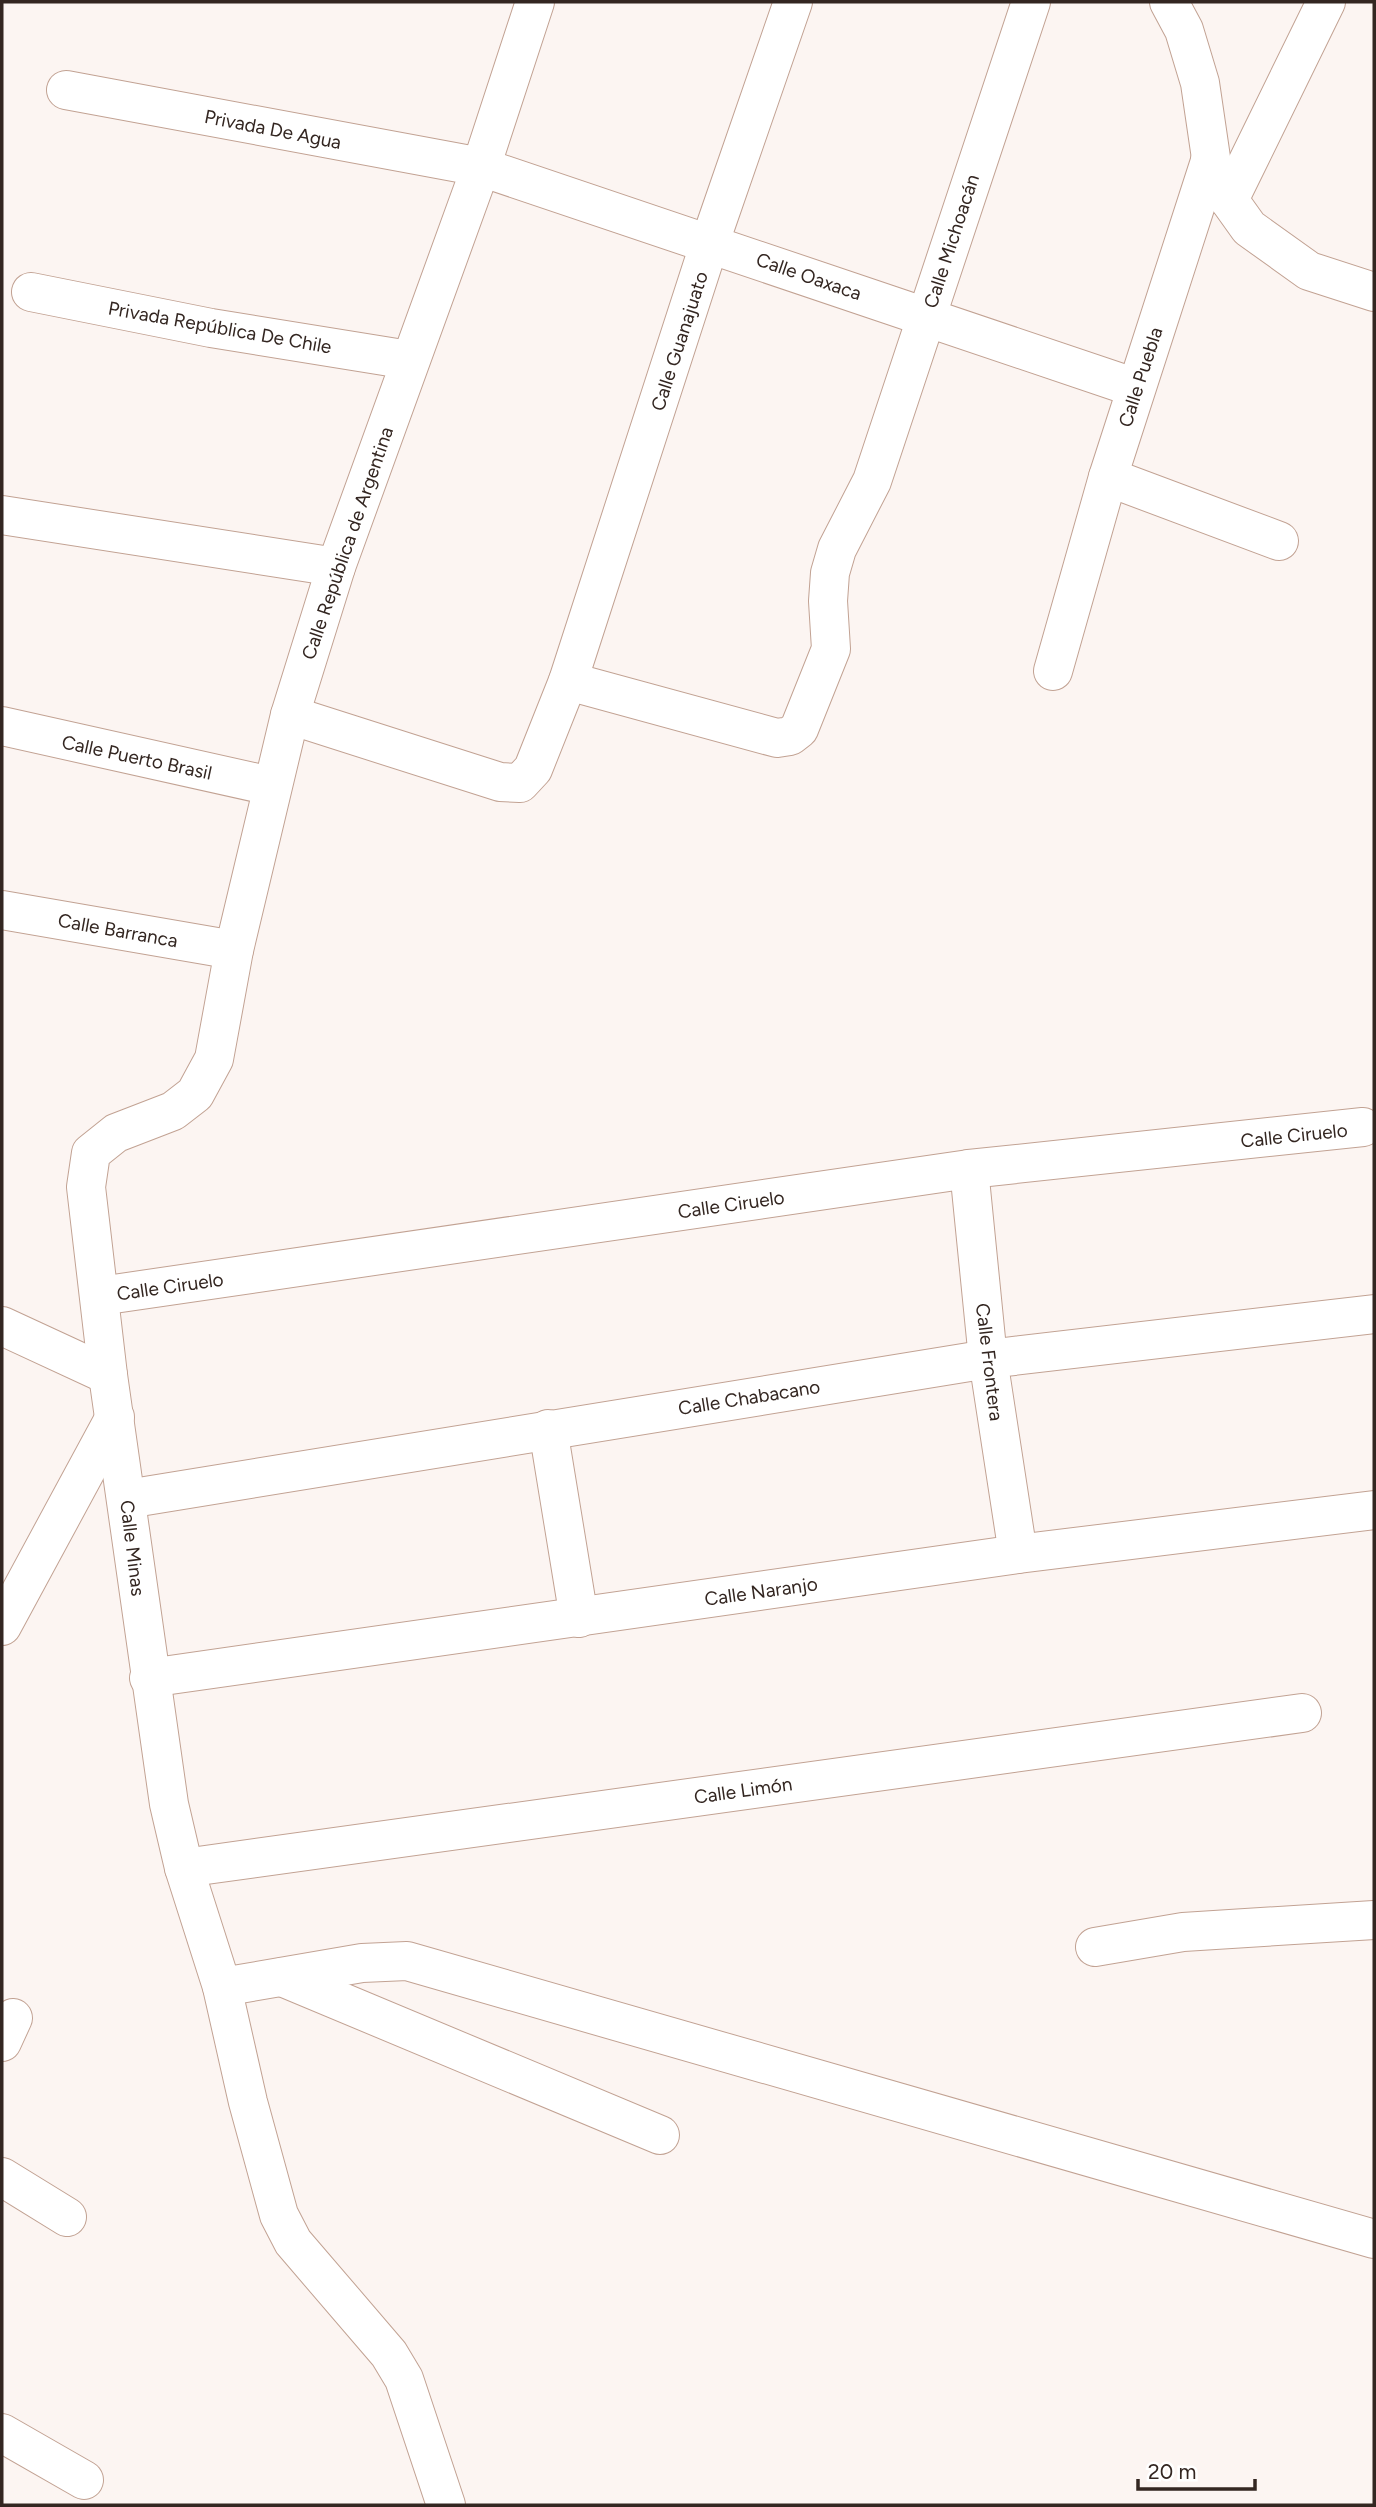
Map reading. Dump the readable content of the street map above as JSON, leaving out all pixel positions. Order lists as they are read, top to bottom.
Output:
{
  "streets": {
    "street": [
      "Privada De Agua",
      "Calle Michoacán",
      "Calle Oaxaca",
      "Privada República De Chile",
      "Calle Guanajuato",
      "Calle Puebla",
      "Calle República de Argentina",
      "Calle Puerto Brasil",
      "Calle Barranca",
      "Calle Ciruelo",
      "Calle Frontera",
      "Calle Chabacano",
      "Calle Minas",
      "Calle Naranjo",
      "Calle Limón"
    ]
  },
  "crossings": [
    ["Privada De Agua", "Calle Oaxaca"],
    ["Privada De Agua", "Calle República de Argentina"],
    ["Calle Michoacán", "Calle Oaxaca"],
    ["Calle Michoacán", "Calle Guanajuato"],
    ["Calle Oaxaca", "Calle Guanajuato"],
    ["Calle Oaxaca", "Calle Puebla"],
    ["Calle Oaxaca", "Calle República de Argentina"],
    ["Privada República De Chile", "Calle República de Argentina"],
    ["Calle Guanajuato", "Calle República de Argentina"],
    ["Calle República de Argentina", "Calle Puerto Brasil"],
    ["Calle República de Argentina", "Calle Barranca"],
    ["Calle República de Argentina", "Calle Minas"],
    ["Calle Ciruelo", "Calle Frontera"],
    ["Calle Ciruelo", "Calle Minas"],
    ["Calle Frontera", "Calle Chabacano"],
    ["Calle Frontera", "Calle Naranjo"],
    ["Calle Chabacano", "Calle Minas"],
    ["Calle Minas", "Calle Naranjo"],
    ["Calle Minas", "Calle Limón"]
  ],
  "scale_bar": "20 m"
}
